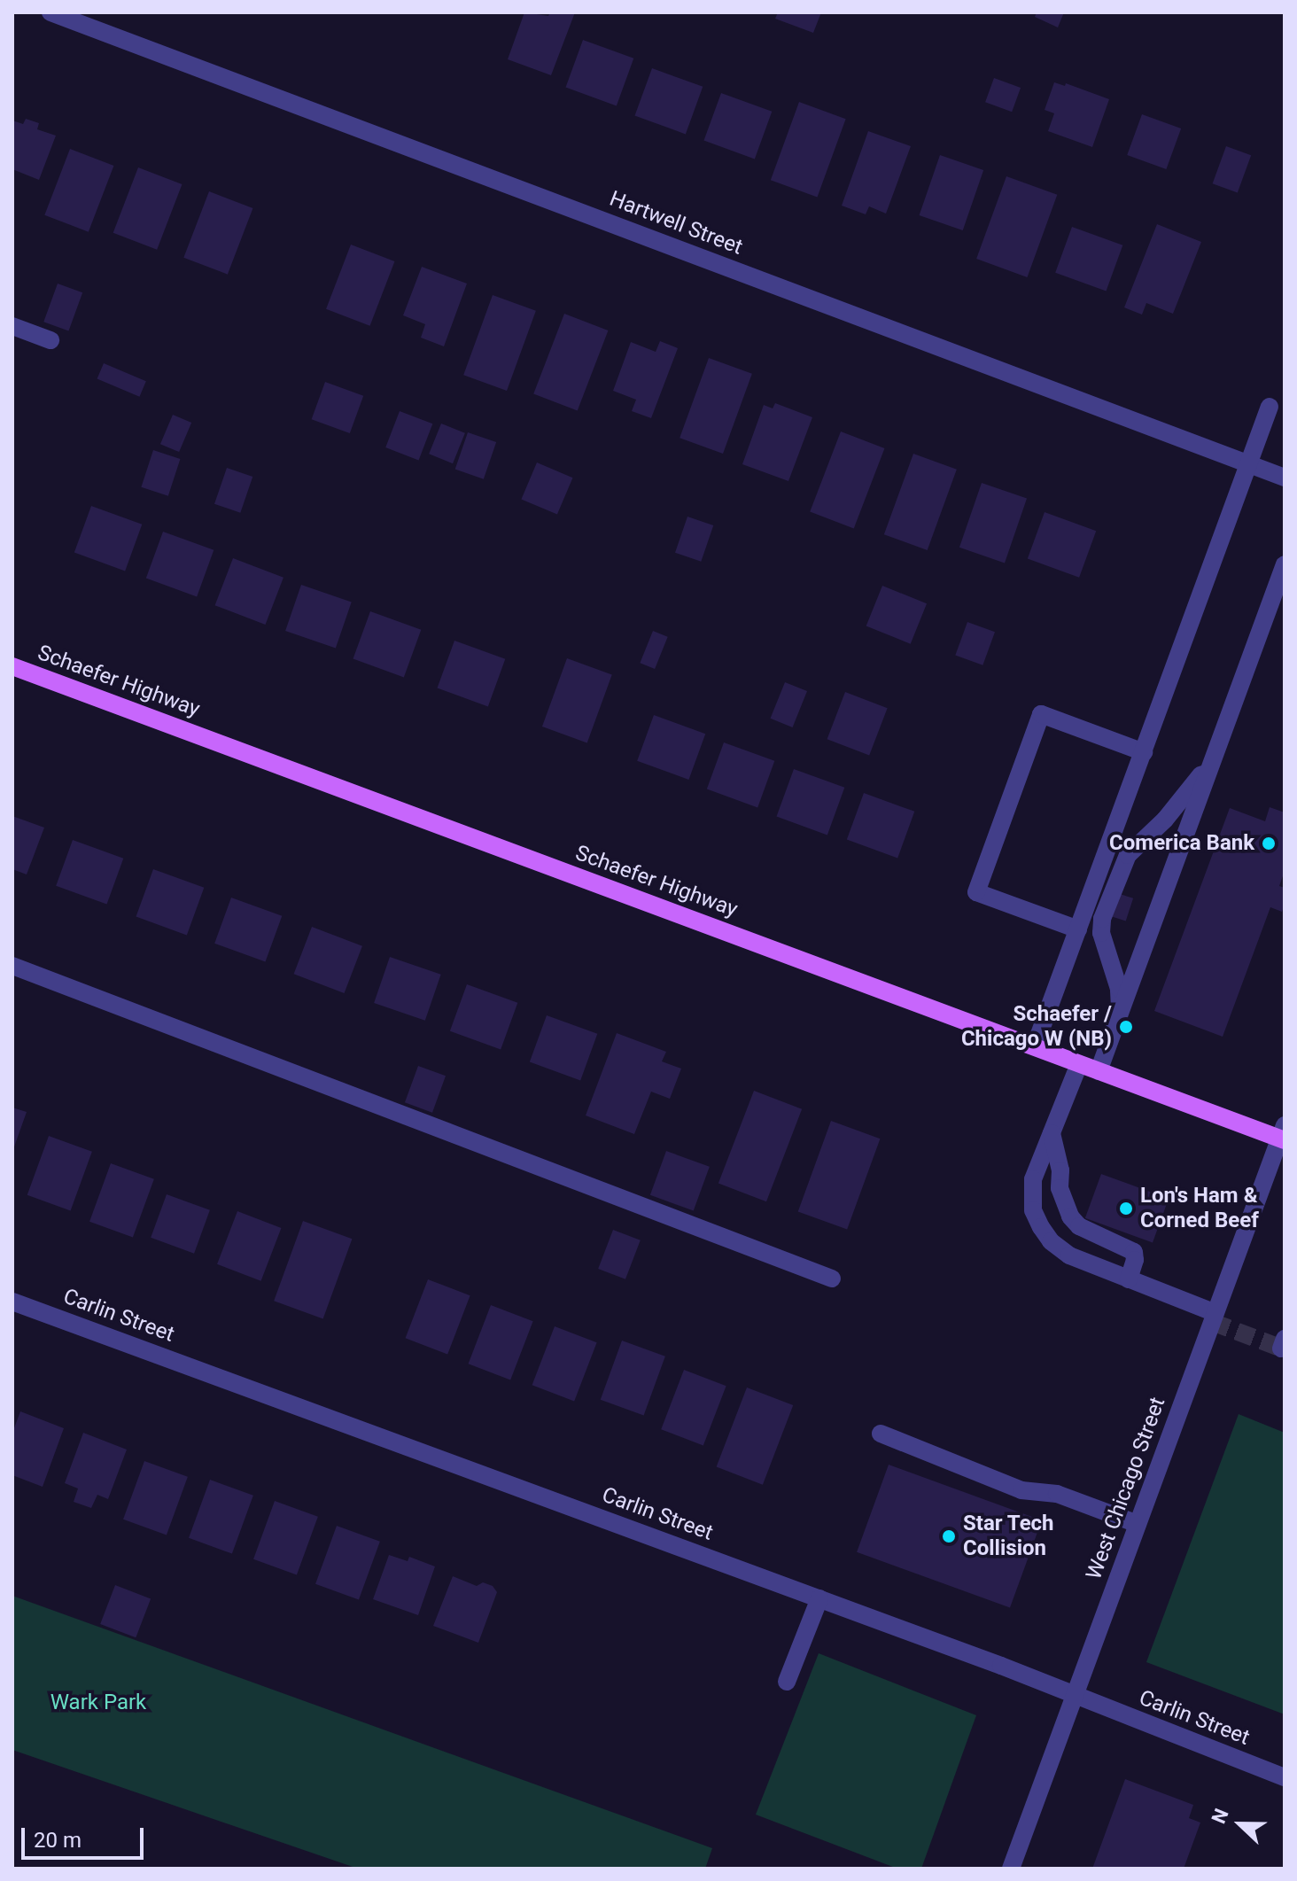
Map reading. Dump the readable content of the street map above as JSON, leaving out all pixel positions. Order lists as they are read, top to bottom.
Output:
{
  "streets": {
    "main road": ["Schaefer Highway"],
    "street": ["Hartwell Street", "Carlin Street", "West Chicago Street"]
  },
  "crossings": [
    ["Schaefer Highway", "West Chicago Street"],
    ["Carlin Street", "West Chicago Street"]
  ],
  "parks": ["Wark Park"],
  "places": [
    "Comerica Bank",
    "Schaefer / Chicago W (NB)",
    "Lon's Ham & Corned Beef",
    "Star Tech Collision"
  ],
  "scale_bar": "20 m",
  "north": "left"
}
